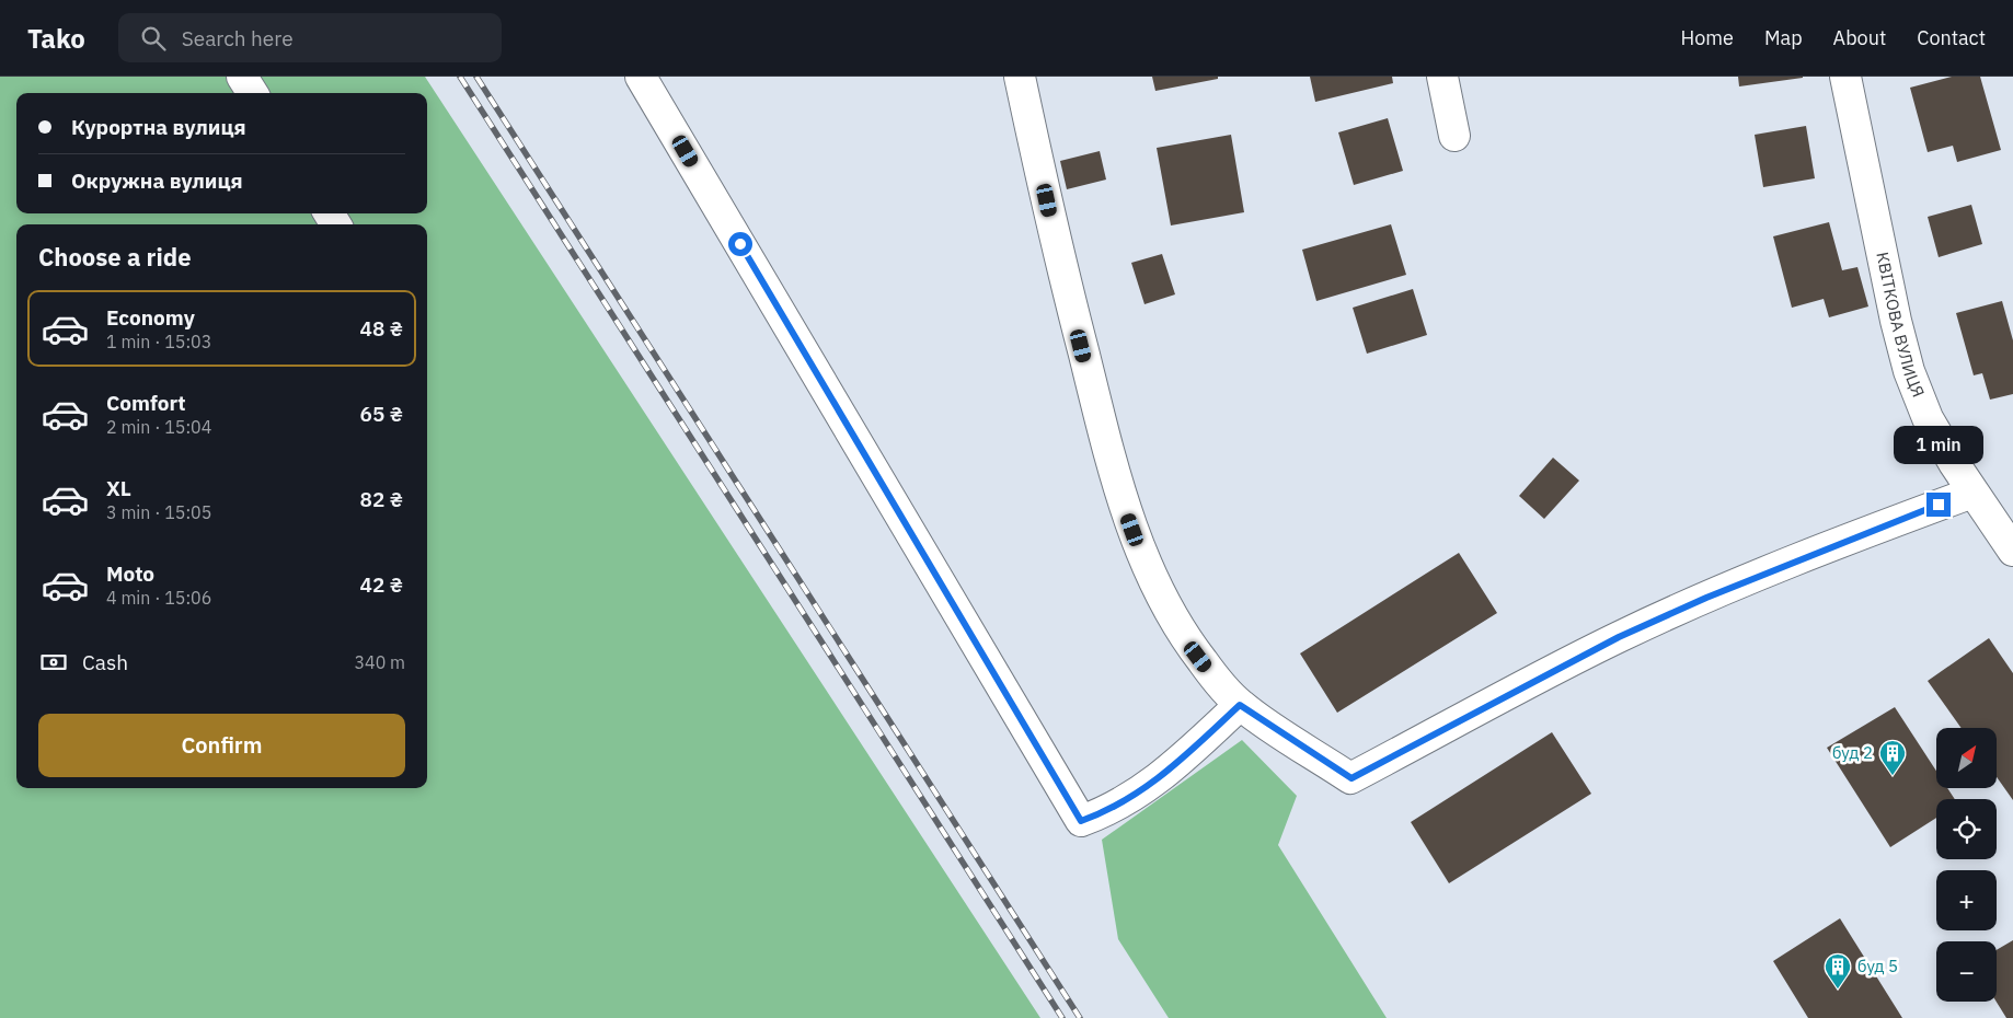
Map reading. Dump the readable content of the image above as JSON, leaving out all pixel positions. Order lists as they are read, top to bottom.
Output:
{
  "streets": {
    "street": ["КВІТКОВА ВУЛИЦЯ"]
  },
  "places": {
    "building": ["буд 2", "буд 5"]
  },
  "north": "top right",
  "page": {
    "header": "Tako",
    "search": "Search here",
    "nav": [
      "Home",
      "Map",
      "About",
      "Contact"
    ],
    "banner": ["Курортна вулиця", "Окружна вулиця"],
    "heading": "Choose a ride",
    "list": [
      {
        "name": "Economy",
        "note": "1 min · 15:03",
        "value": "48 ₴"
      },
      {
        "name": "Comfort",
        "note": "2 min · 15:04",
        "value": "65 ₴"
      },
      {
        "name": "XL",
        "note": "3 min · 15:05",
        "value": "82 ₴"
      },
      {
        "name": "Moto",
        "note": "4 min · 15:06",
        "value": "42 ₴"
      }
    ],
    "bubble": "1 min",
    "pay": ["Cash", "340 m"],
    "buttons": "Confirm",
    "map_buttons": ["+", "−"]
  }
}
